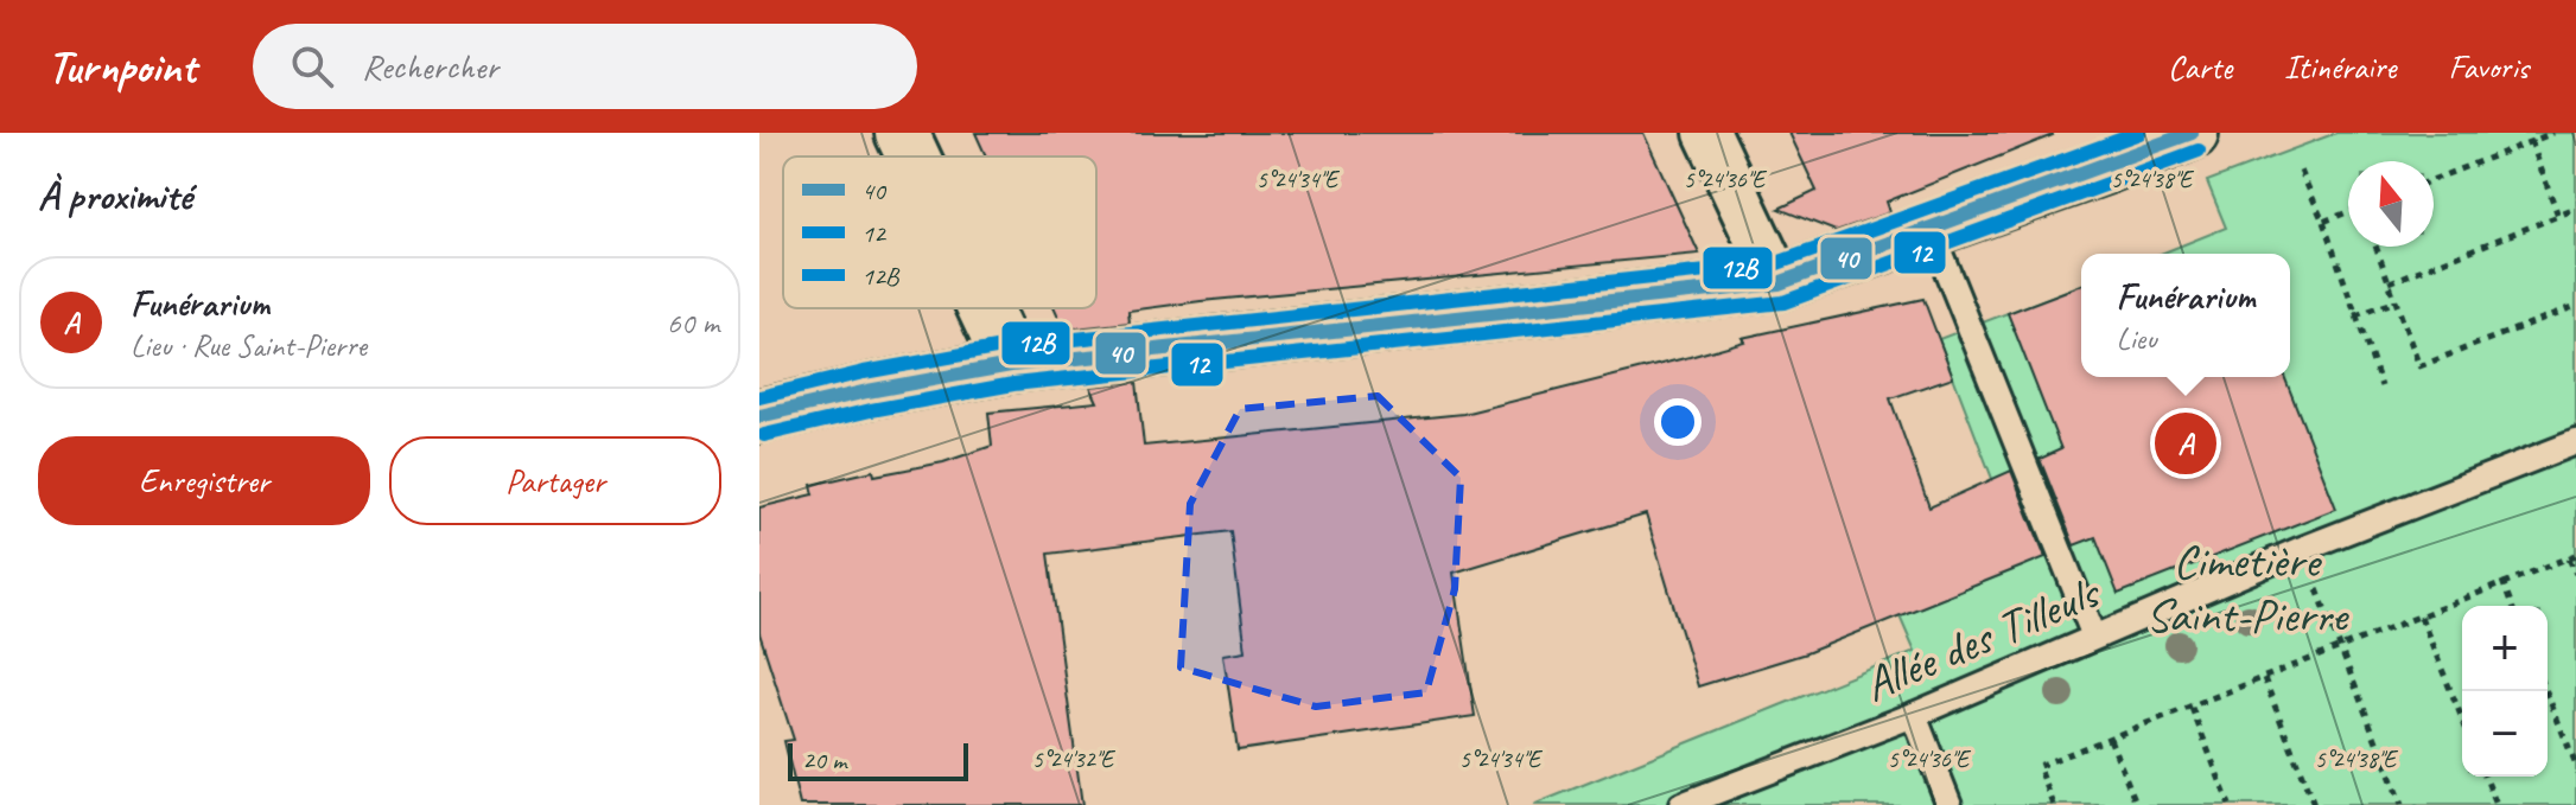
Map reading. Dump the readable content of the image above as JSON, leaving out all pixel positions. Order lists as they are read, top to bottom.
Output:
{
  "streets": {
    "lane": ["Allée des Tilleuls"]
  },
  "parks": ["Cimetière Saint-Pierre"],
  "lines": ["transit line 40", "transit line 12B", "transit line 12"],
  "legend": ["40", "12", "12B"],
  "scale_bar": "20 m",
  "north": "top",
  "page": {
    "header": "Turnpoint",
    "search": "Rechercher",
    "nav": ["Carte", "Itinéraire", "Favoris"],
    "heading": "À proximité",
    "popup": ["Funérarium", "Lieu"],
    "list": [
      {
        "mark": "A",
        "name": "Funérarium",
        "note": "Lieu · Rue Saint-Pierre",
        "value": "60 m"
      }
    ],
    "buttons": ["Enregistrer", "Partager"],
    "pins": "A",
    "map_buttons": ["+", "−"],
    "scale": "20 m"
  },
  "coordinates": [
    "5°24'34\"E",
    "5°24'36\"E",
    "5°24'38\"E",
    "5°24'32\"E"
  ]
}
